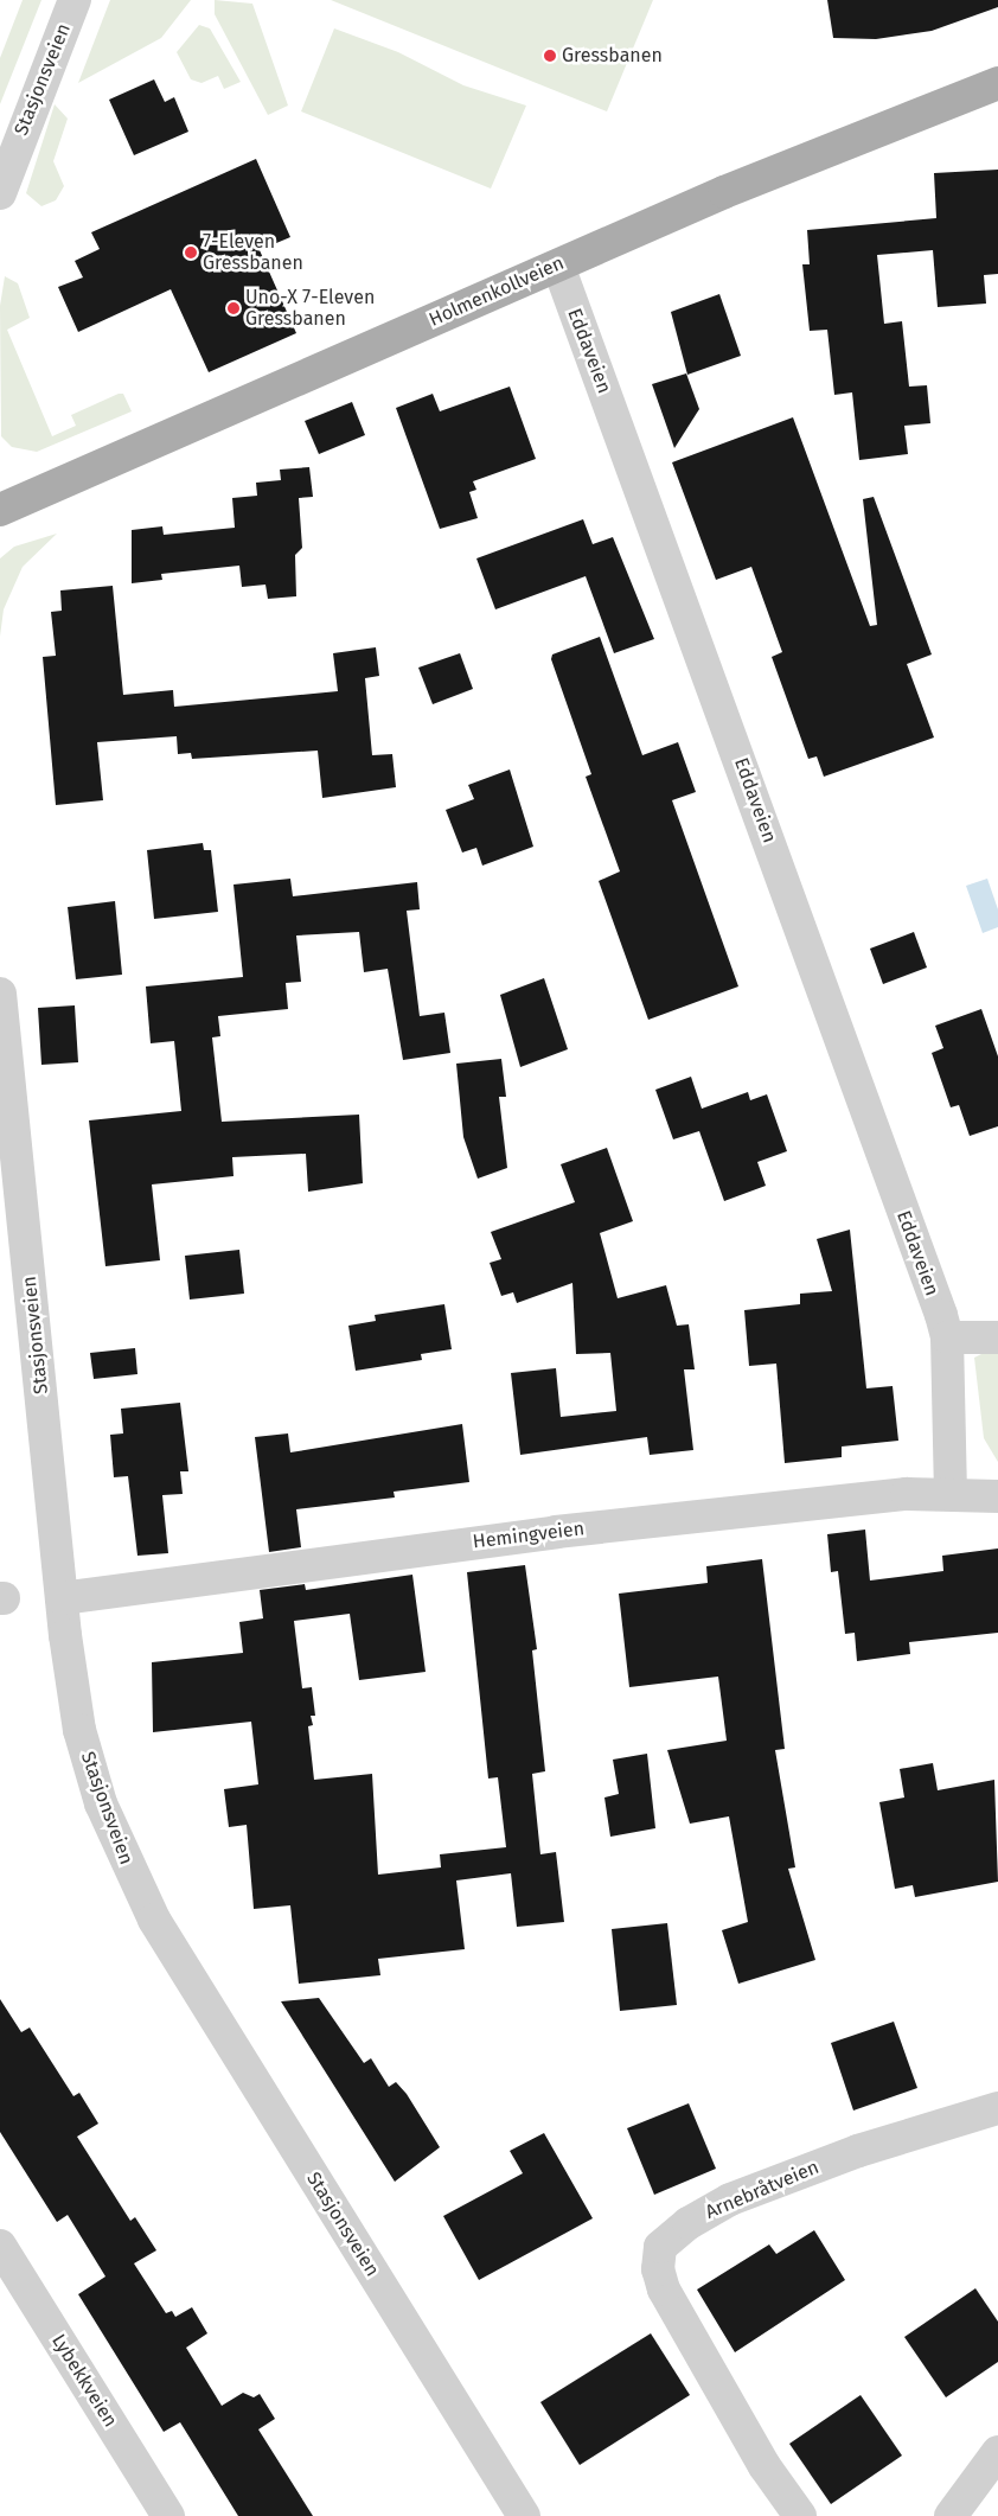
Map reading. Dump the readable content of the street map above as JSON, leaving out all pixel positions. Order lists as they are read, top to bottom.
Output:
{
  "streets": {
    "main road": ["Holmenkollveien"],
    "street": [
      "Stasjonsveien",
      "Eddaveien",
      "Hemingveien",
      "Arnebråtveien",
      "Lybekkveien"
    ]
  },
  "crossings": [
    ["Stasjonsveien", "Hemingveien"],
    ["Holmenkollveien", "Eddaveien"],
    ["Eddaveien", "Hemingveien"]
  ],
  "places": ["Gressbanen", "7-Eleven Gressbanen", "Uno-X 7-Eleven Gressbanen"]
}
